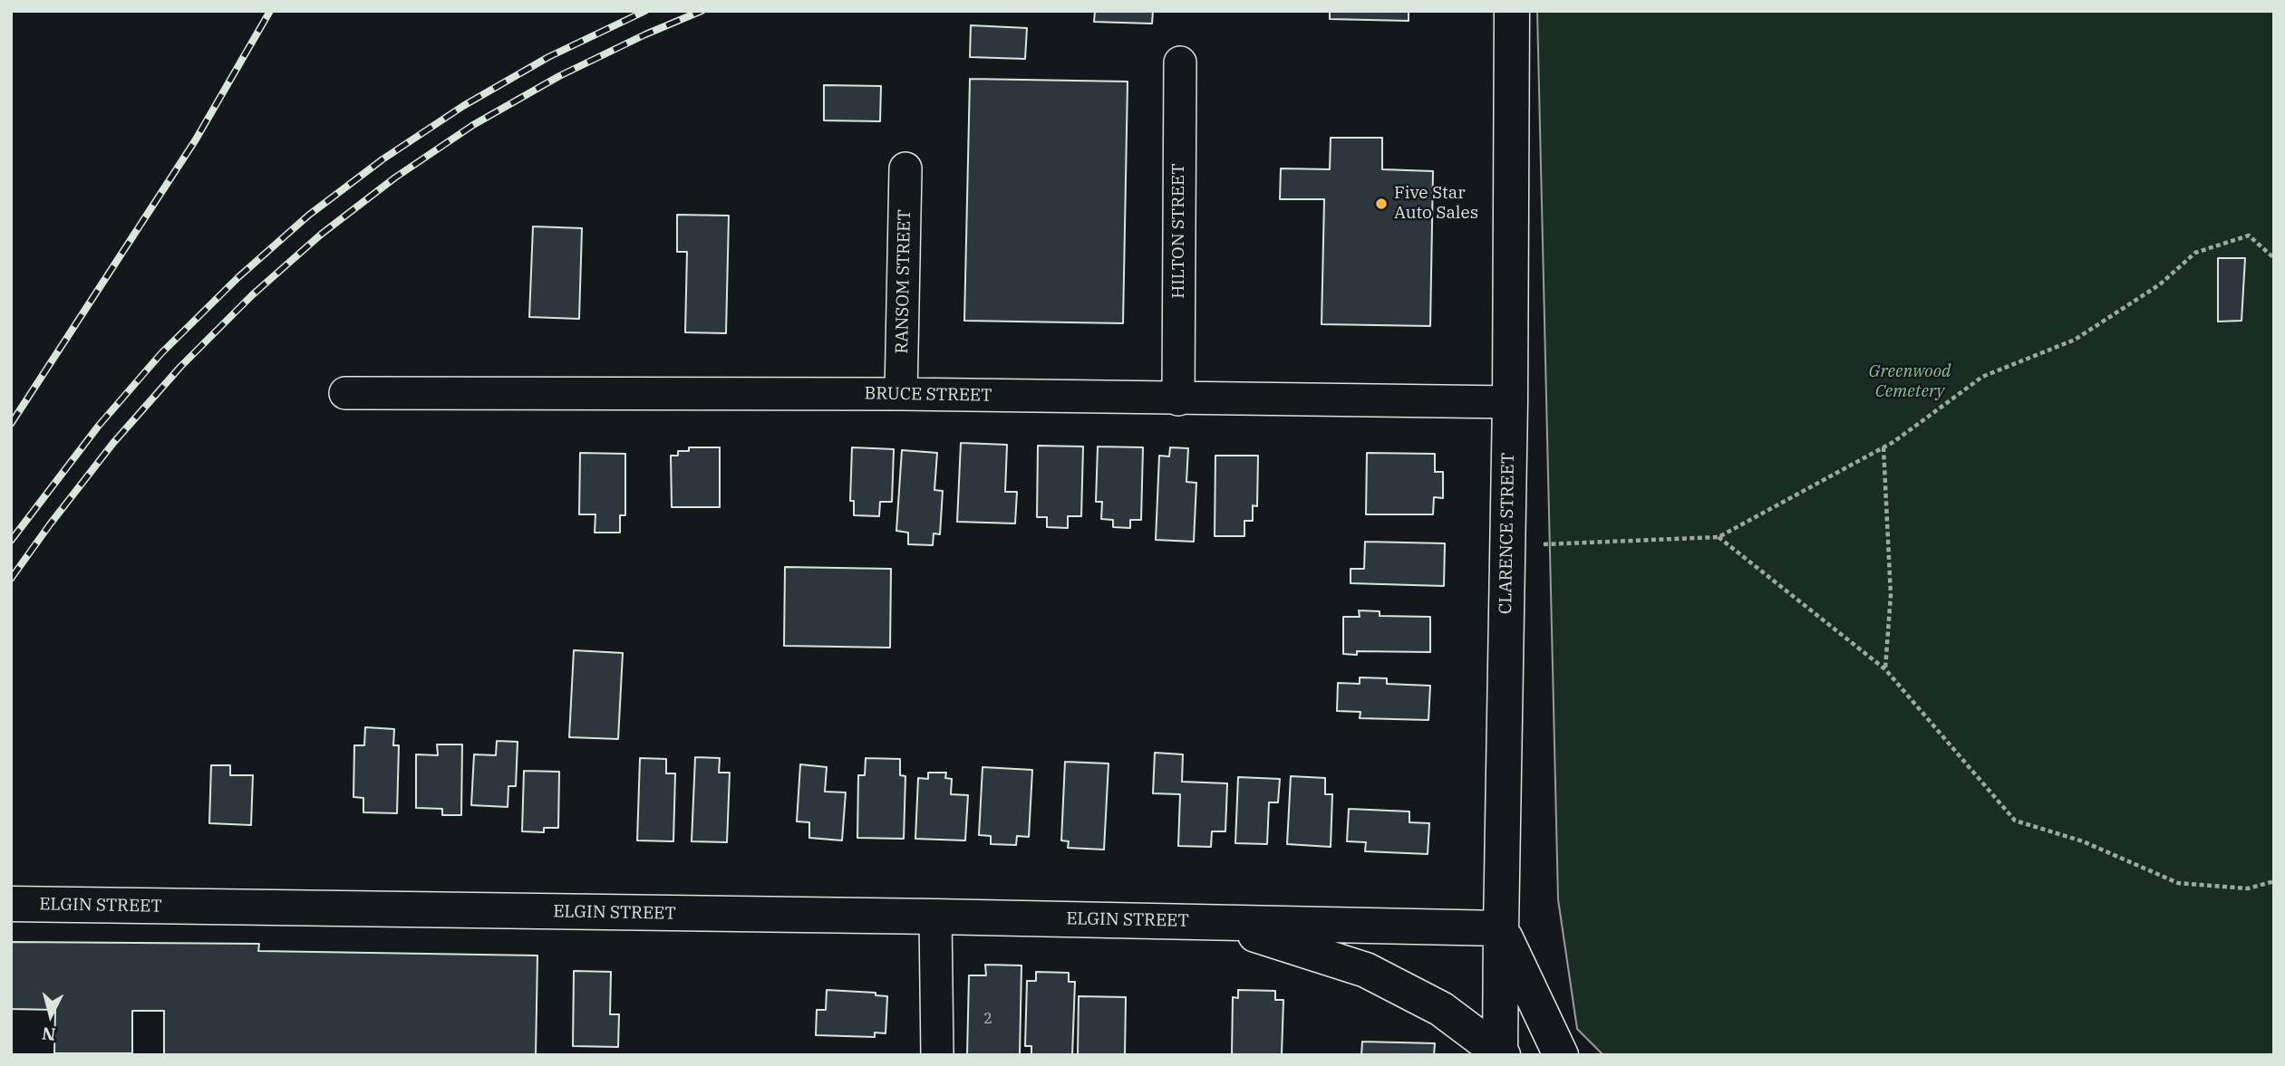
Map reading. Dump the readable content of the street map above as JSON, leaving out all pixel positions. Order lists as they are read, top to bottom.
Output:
{
  "streets": {
    "main road": ["CLARENCE STREET", "ELGIN STREET"],
    "street": ["HILTON STREET", "RANSOM STREET", "BRUCE STREET"]
  },
  "crossings": [
    ["HILTON STREET", "BRUCE STREET"],
    ["RANSOM STREET", "BRUCE STREET"],
    ["BRUCE STREET", "CLARENCE STREET"],
    ["CLARENCE STREET", "ELGIN STREET"]
  ],
  "parks": ["Greenwood Cemetery"],
  "places": ["Five Star Auto Sales"],
  "house_numbers": ["2"],
  "north": "bottom"
}
